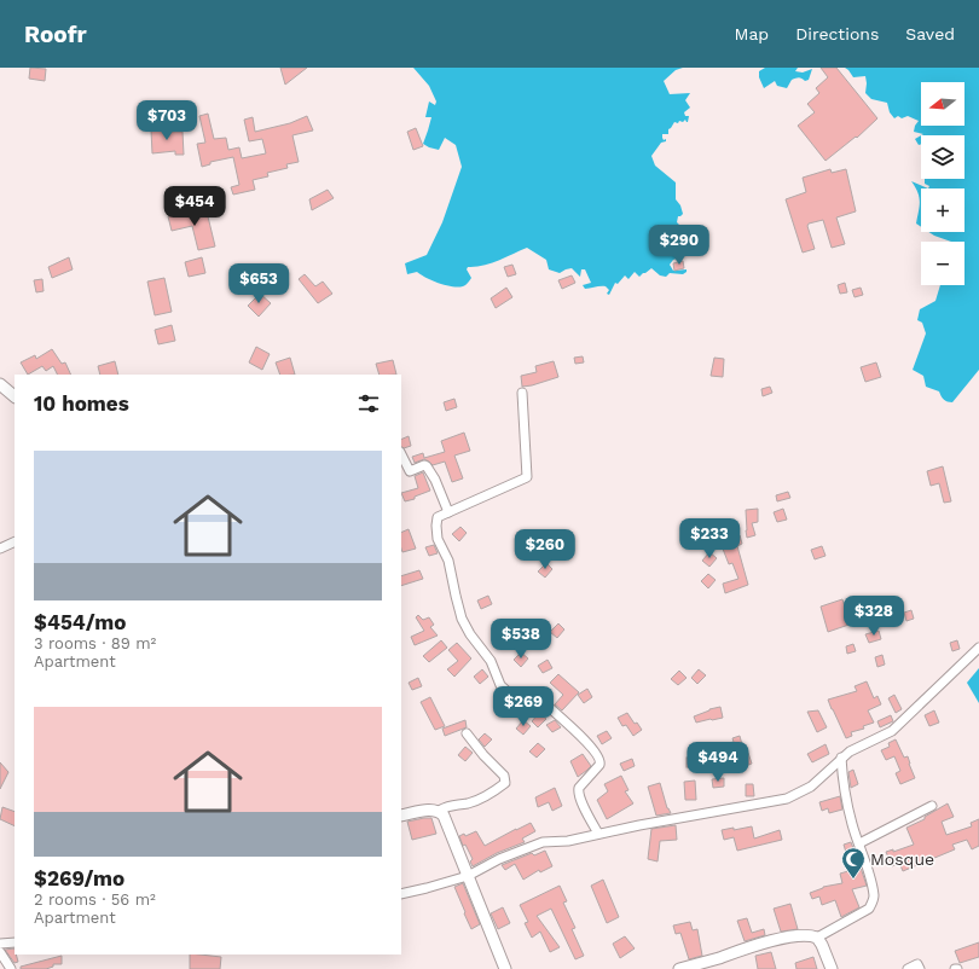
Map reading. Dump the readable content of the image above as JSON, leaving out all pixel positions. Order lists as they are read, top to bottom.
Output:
{
  "places": {
    "mosque": ["Mosque"]
  },
  "north": "left",
  "page": {
    "header": "Roofr",
    "nav": ["Map", "Directions", "Saved"],
    "map_buttons": ["+", "−"],
    "price": [
      "$703",
      "$454",
      "$290",
      "$653",
      "$233",
      "$260",
      "$328",
      "$538",
      "$269",
      "$494"
    ],
    "heading": "10 homes",
    "list": [
      {
        "name": "$454/mo",
        "note": "3 rooms · 89 m² · Apartment"
      },
      {
        "name": "$269/mo",
        "note": "2 rooms · 56 m² · Apartment"
      }
    ]
  }
}
